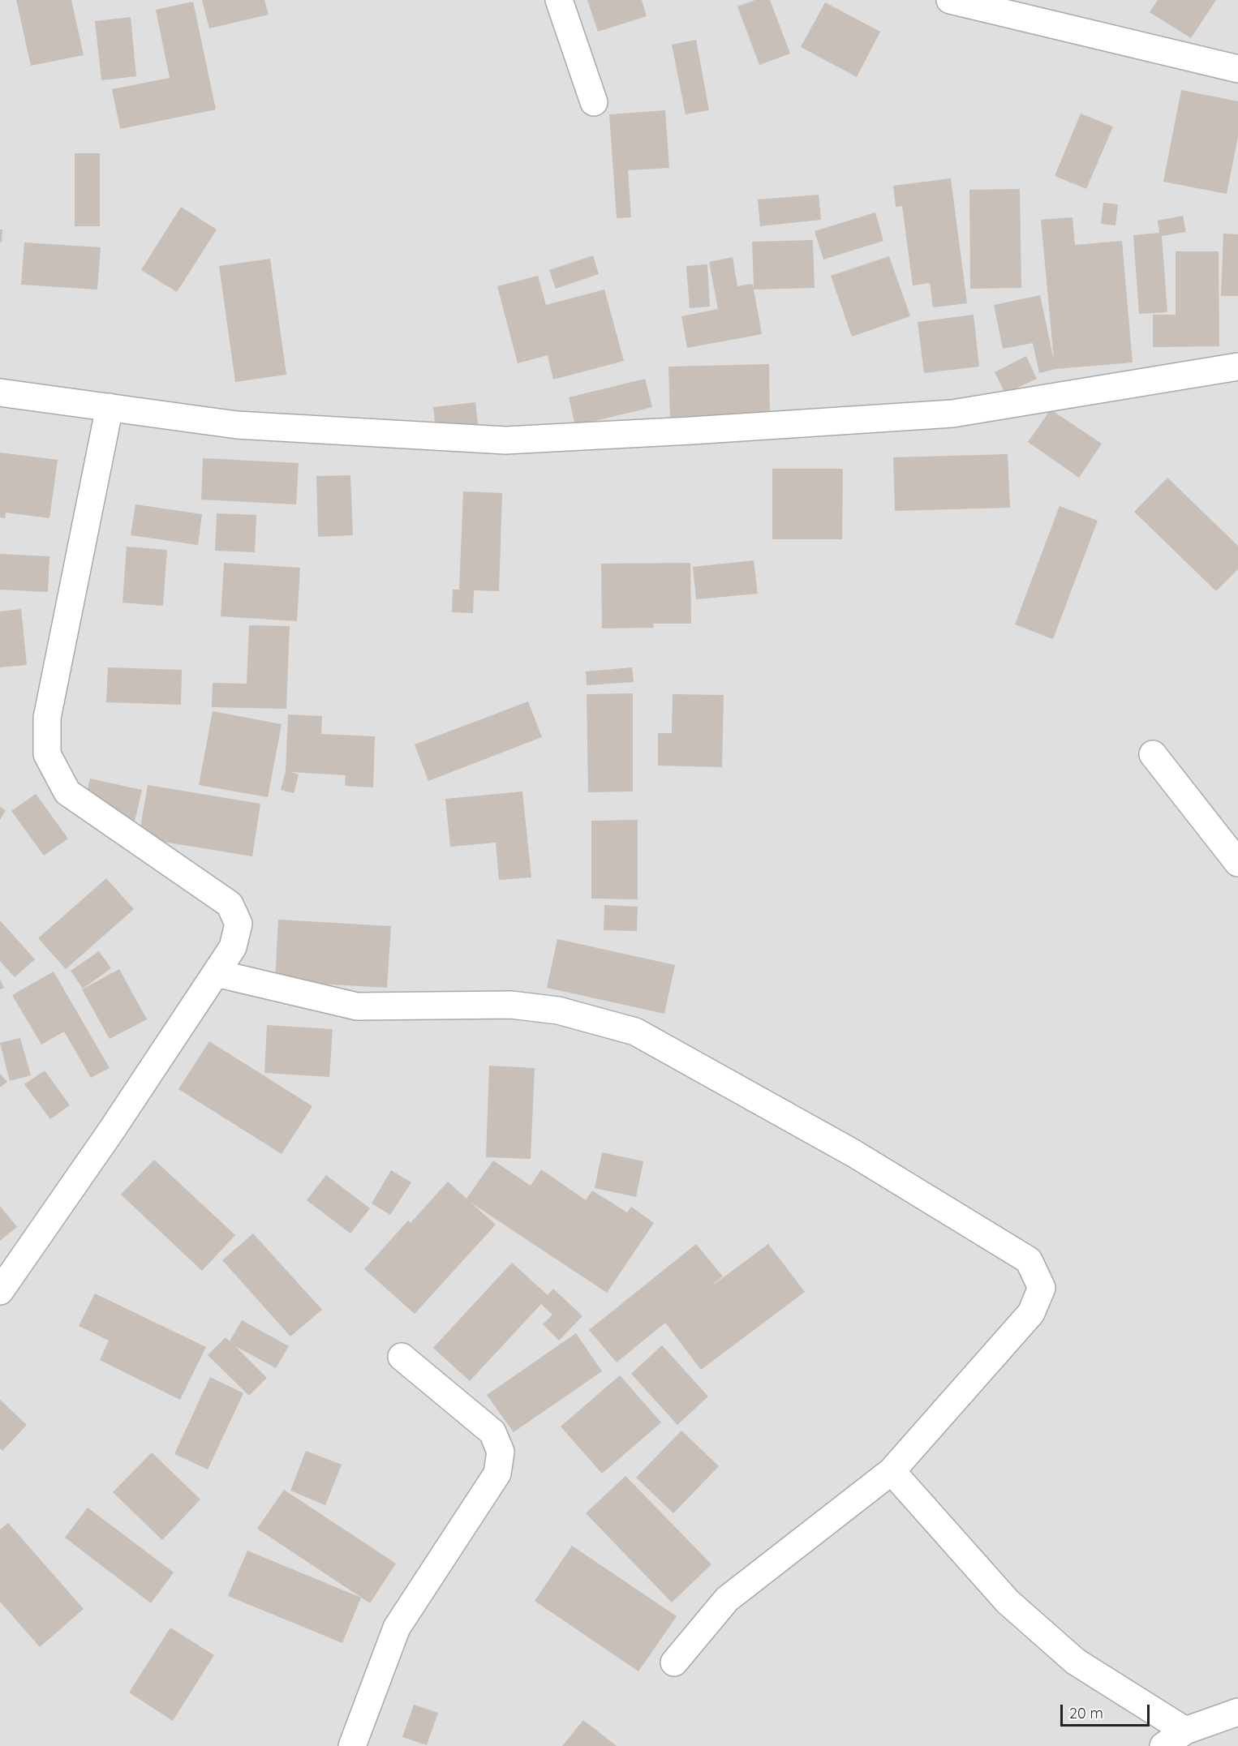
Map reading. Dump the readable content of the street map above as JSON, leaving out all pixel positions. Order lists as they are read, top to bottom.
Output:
{
  "scale_bar": "20 m"
}
